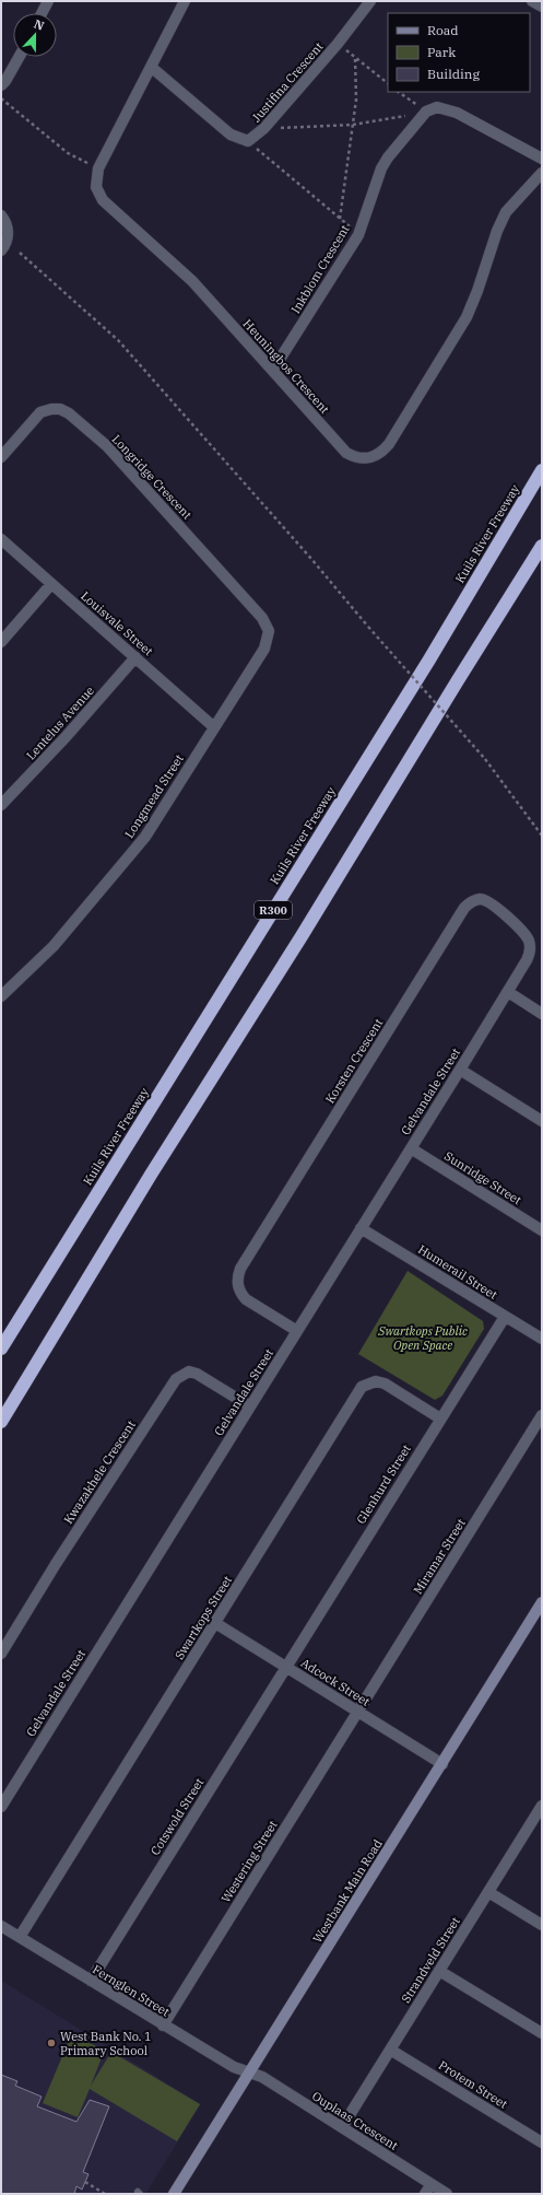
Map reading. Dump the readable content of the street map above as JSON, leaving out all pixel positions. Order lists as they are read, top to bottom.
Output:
{
  "streets": {
    "highway": ["Kuils River Freeway", "R300"],
    "street": [
      "Justifina Crescent",
      "Inkblom Crescent",
      "Heuningbos Crescent",
      "Longridge Crescent",
      "Louisvale Street",
      "Lentelus Avenue",
      "Longmead Street",
      "Korsten Crescent",
      "Gelvandale Street",
      "Sunridge Street",
      "Humerail Street",
      "Kwazakhele Crescent",
      "Glenhurd Street",
      "Miramar Street",
      "Swartkops Street",
      "Adcock Street",
      "Cotswold Street",
      "Westering Street",
      "Westbank Main Road",
      "Strandveld Street",
      "Fernglen Street",
      "Protem Street",
      "Ouplaas Crescent"
    ]
  },
  "crossings": [
    ["Inkblom Crescent", "Heuningbos Crescent"],
    ["Longridge Crescent", "Longmead Street"],
    ["Louisvale Street", "Lentelus Avenue"],
    ["Louisvale Street", "Longmead Street"],
    ["Korsten Crescent", "Gelvandale Street"],
    ["Gelvandale Street", "Sunridge Street"],
    ["Gelvandale Street", "Humerail Street"],
    ["Gelvandale Street", "Kwazakhele Crescent"],
    ["Humerail Street", "Glenhurd Street"],
    ["Glenhurd Street", "Swartkops Street"],
    ["Glenhurd Street", "Adcock Street"],
    ["Glenhurd Street", "Cotswold Street"],
    ["Miramar Street", "Adcock Street"],
    ["Miramar Street", "Westering Street"],
    ["Swartkops Street", "Adcock Street"],
    ["Swartkops Street", "Fernglen Street"],
    ["Adcock Street", "Cotswold Street"],
    ["Adcock Street", "Westering Street"],
    ["Adcock Street", "Westbank Main Road"],
    ["Cotswold Street", "Fernglen Street"],
    ["Westering Street", "Fernglen Street"],
    ["Westbank Main Road", "Fernglen Street"],
    ["Westbank Main Road", "Ouplaas Crescent"],
    ["Strandveld Street", "Protem Street"],
    ["Strandveld Street", "Ouplaas Crescent"],
    ["Fernglen Street", "Ouplaas Crescent"]
  ],
  "parks": ["Swartkops Public Open Space"],
  "places": ["West Bank No. 1 Primary School"],
  "legend": ["Road", "Park", "Building"],
  "north": "top"
}
